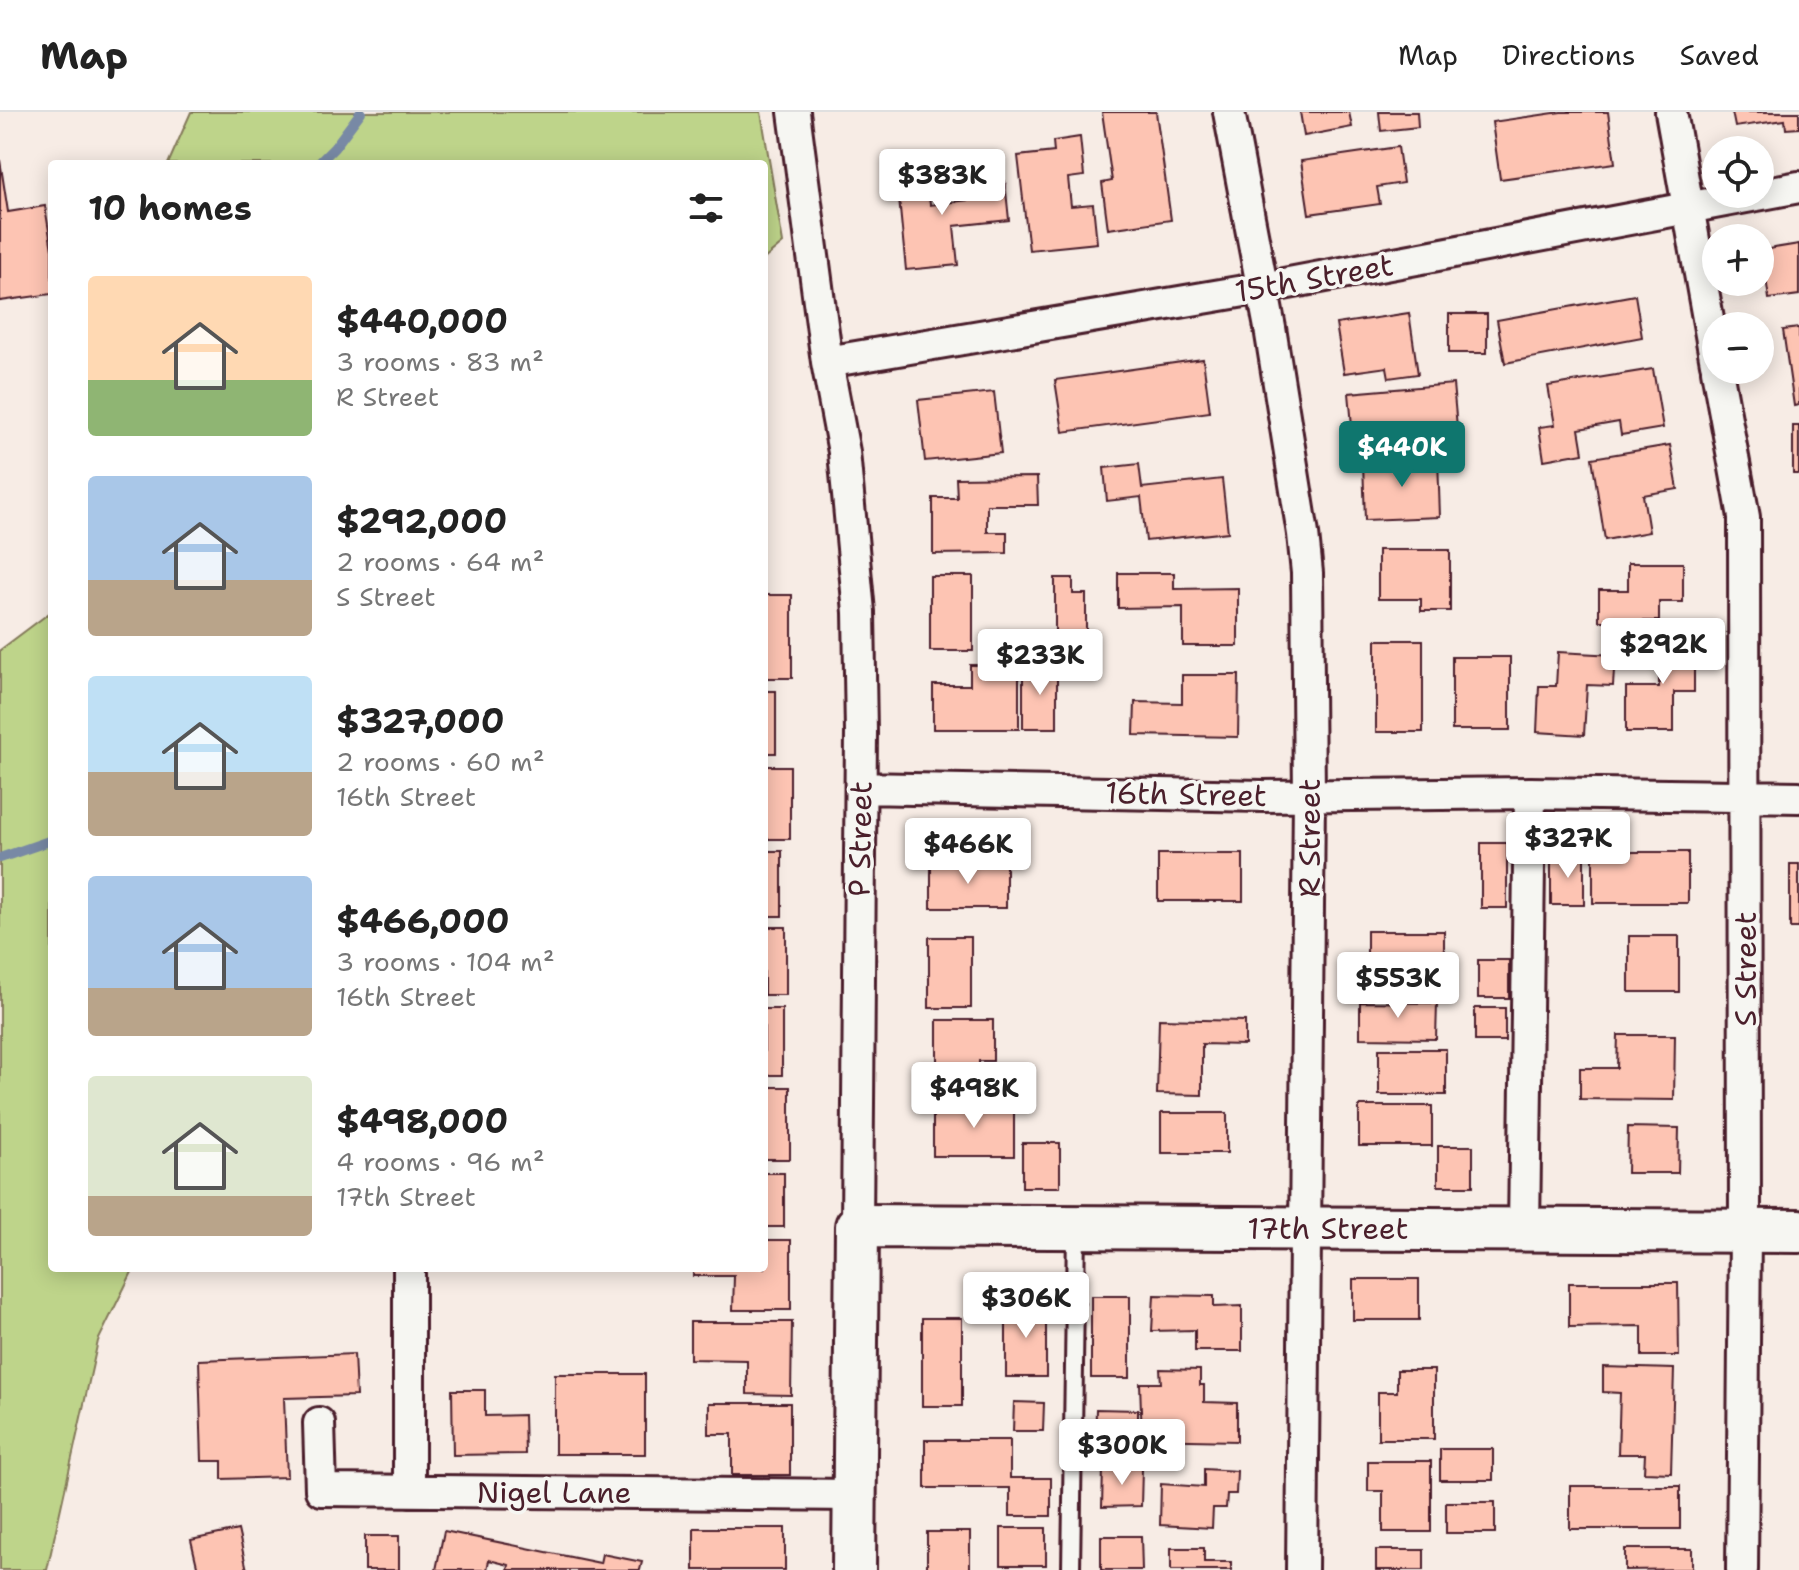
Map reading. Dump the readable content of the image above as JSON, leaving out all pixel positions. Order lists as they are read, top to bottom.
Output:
{
  "streets": {
    "street": [
      "15th Street",
      "16th Street",
      "R Street",
      "P Street",
      "S Street",
      "17th Street",
      "Nigel Lane"
    ]
  },
  "crossings": [
    ["15th Street", "R Street"],
    ["15th Street", "P Street"],
    ["16th Street", "R Street"],
    ["16th Street", "P Street"],
    ["16th Street", "S Street"],
    ["R Street", "17th Street"],
    ["P Street", "17th Street"],
    ["P Street", "Nigel Lane"],
    ["S Street", "17th Street"]
  ],
  "page": {
    "header": "Map",
    "nav": ["Map", "Directions", "Saved"],
    "map_buttons": ["+", "−"],
    "price": [
      "$383K",
      "$440K",
      "$292K",
      "$233K",
      "$327K",
      "$466K",
      "$553K",
      "$498K",
      "$306K",
      "$300K"
    ],
    "heading": "10 homes",
    "list": [
      {
        "name": "$440,000",
        "note": "3 rooms · 83 m² · R Street"
      },
      {
        "name": "$292,000",
        "note": "2 rooms · 64 m² · S Street"
      },
      {
        "name": "$327,000",
        "note": "2 rooms · 60 m² · 16th Street"
      },
      {
        "name": "$466,000",
        "note": "3 rooms · 104 m² · 16th Street"
      },
      {
        "name": "$498,000",
        "note": "4 rooms · 96 m² · 17th Street"
      }
    ]
  }
}
